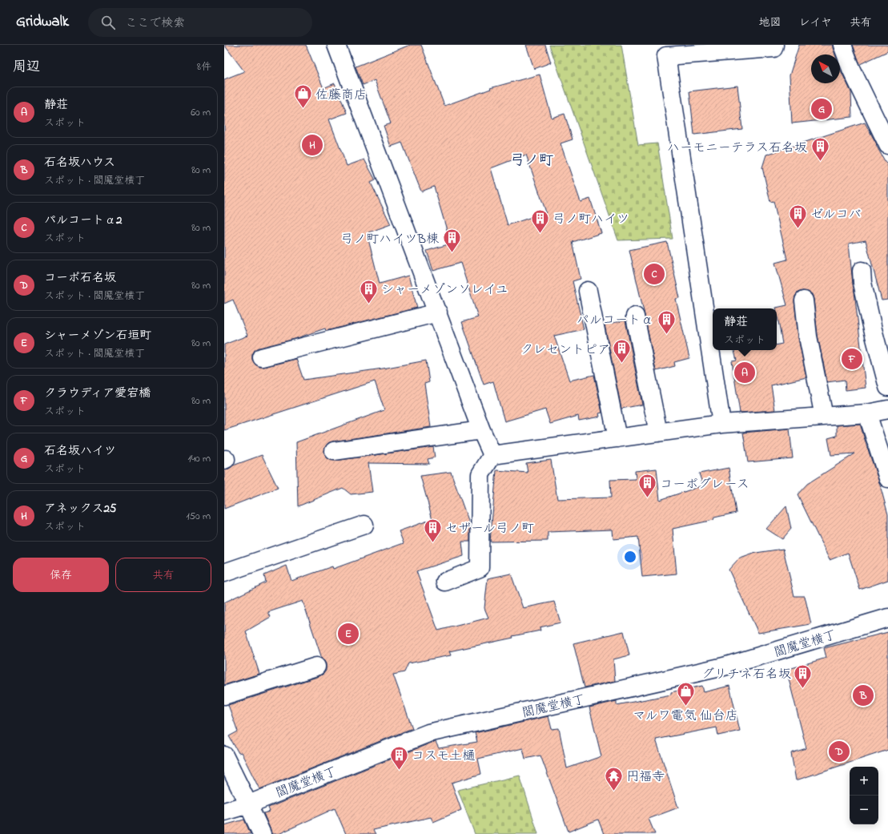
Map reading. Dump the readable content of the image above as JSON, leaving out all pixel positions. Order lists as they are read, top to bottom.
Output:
{
  "streets": {
    "street": ["閻魔堂横丁"]
  },
  "districts": ["弓ノ町"],
  "places": {
    "shop": ["佐藤商店", "マルワ電気 仙台店"],
    "building": [
      "ハーモニーテラス石名坂",
      "ゼルコバ",
      "弓ノ町ハイツ",
      "弓ノ町ハイツB棟",
      "シャーメゾンソレイユ",
      "パルコートα",
      "クレセントピア",
      "コーポグレース",
      "セザール弓ノ町",
      "グリチネ石名坂",
      "コスモ土樋"
    ],
    "temple": ["円福寺"]
  },
  "north": "top left",
  "page": {
    "header": "Gridwalk",
    "search": "ここで検索",
    "nav": ["地図", "レイヤ", "共有"],
    "heading": ["周辺", "8件"],
    "list": [
      {
        "mark": "A",
        "name": "静荘",
        "note": "スポット",
        "value": "60 m"
      },
      {
        "mark": "B",
        "name": "石名坂ハウス",
        "note": "スポット · 閻魔堂横丁",
        "value": "80 m"
      },
      {
        "mark": "C",
        "name": "パルコートα2",
        "note": "スポット",
        "value": "80 m"
      },
      {
        "mark": "D",
        "name": "コーポ石名坂",
        "note": "スポット · 閻魔堂横丁",
        "value": "80 m"
      },
      {
        "mark": "E",
        "name": "シャーメゾン石垣町",
        "note": "スポット · 閻魔堂横丁",
        "value": "80 m"
      },
      {
        "mark": "F",
        "name": "クラウディア愛宕橋",
        "note": "スポット",
        "value": "80 m"
      },
      {
        "mark": "G",
        "name": "石名坂ハイツ",
        "note": "スポット",
        "value": "140 m"
      },
      {
        "mark": "H",
        "name": "アネックス25",
        "note": "スポット",
        "value": "150 m"
      }
    ],
    "pins": [
      "G",
      "H",
      "C",
      "F",
      "A",
      "E",
      "B",
      "D"
    ],
    "popup": ["静荘", "スポット"],
    "buttons": ["保存", "共有"],
    "map_buttons": ["+", "−"]
  }
}
